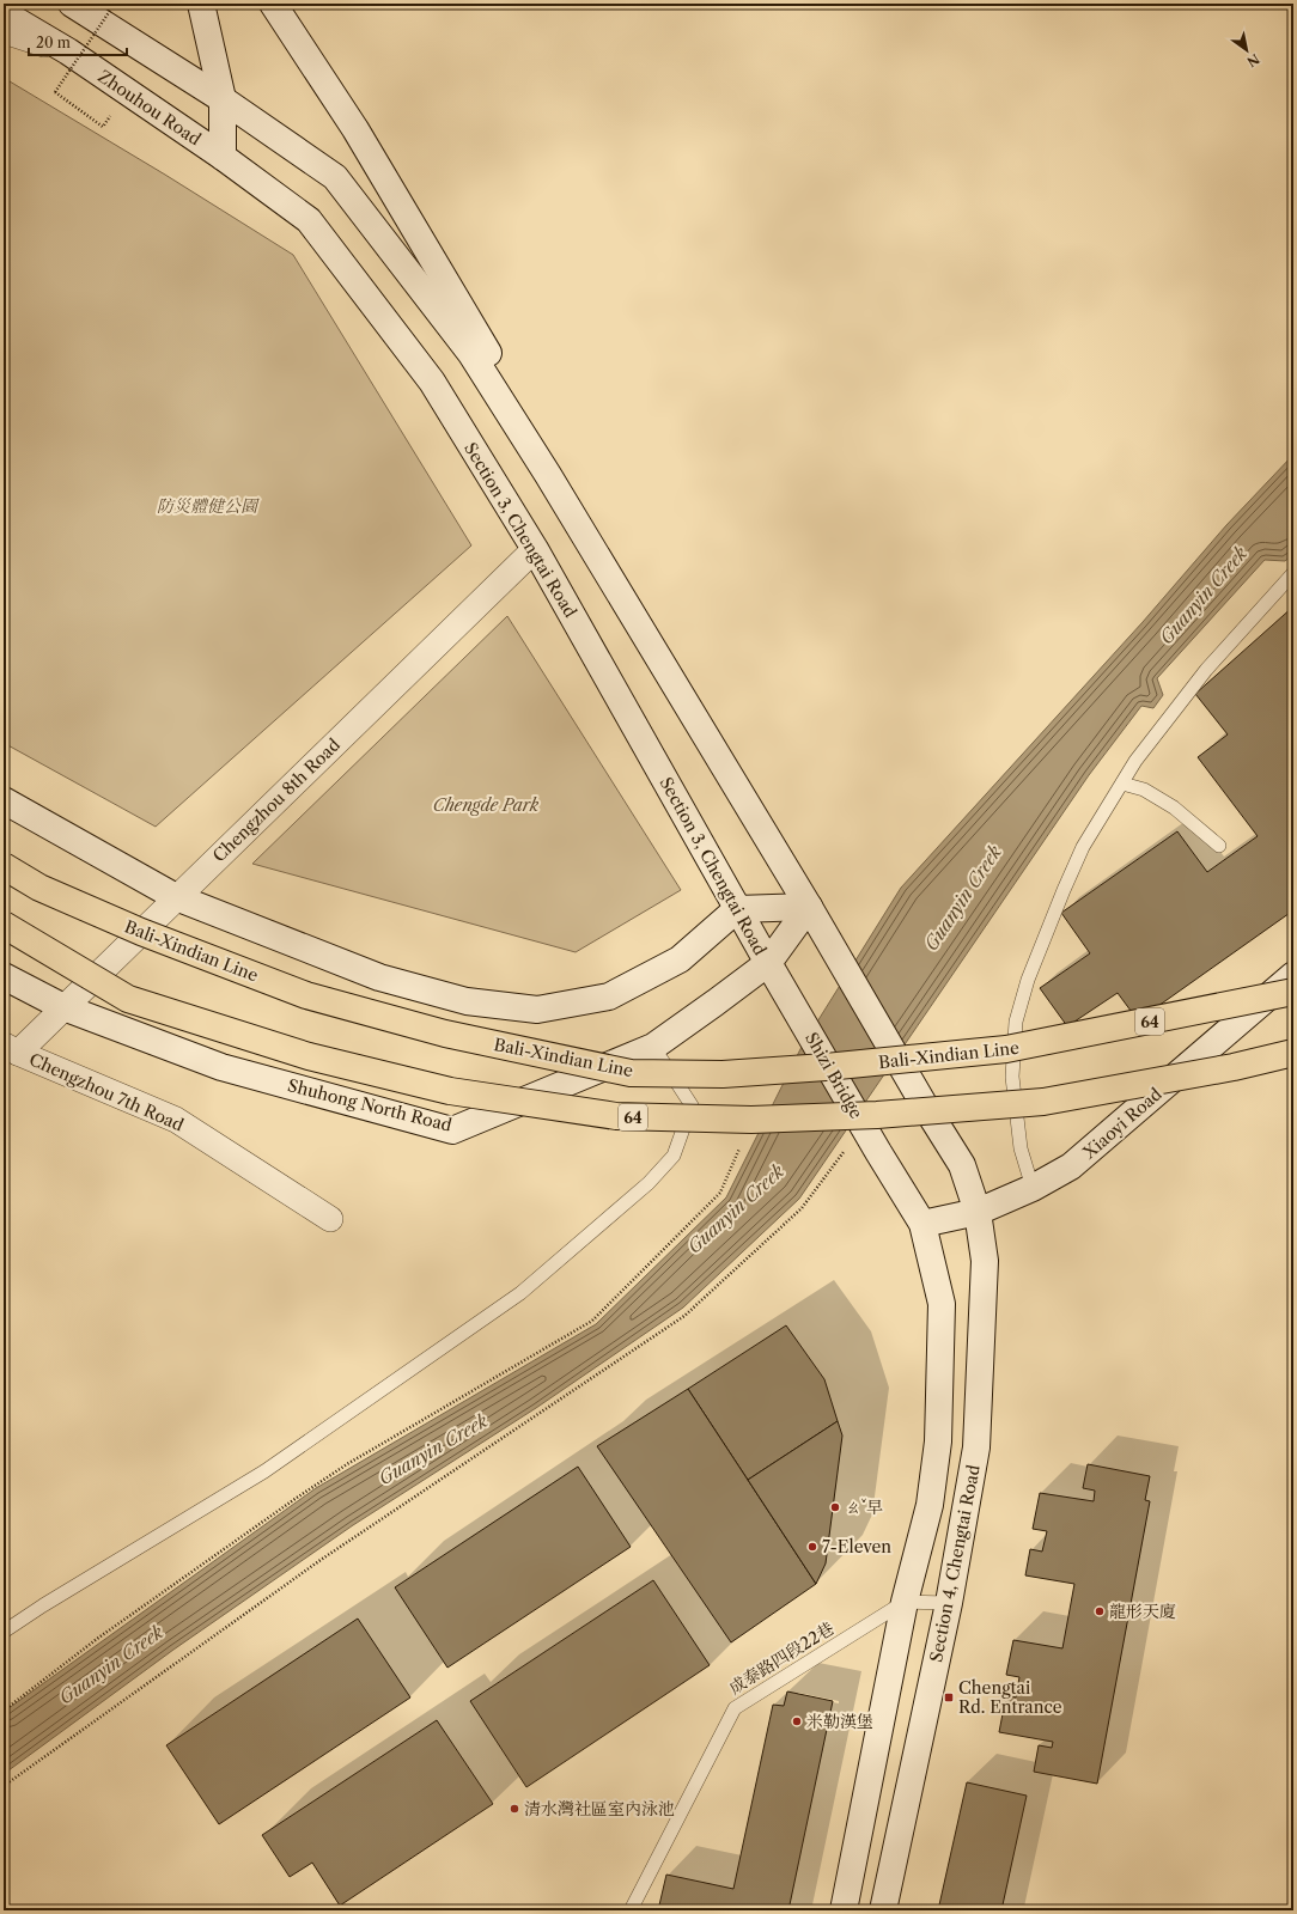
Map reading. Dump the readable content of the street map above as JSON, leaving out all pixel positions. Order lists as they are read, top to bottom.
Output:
{
  "streets": {
    "highway": ["Bali-Xindian Line", "64"],
    "main road": [
      "Zhouhou Road",
      "Section 3, Chengtai Road",
      "Shizi Bridge",
      "Shuhong North Road",
      "Xiaoyi Road",
      "Section 4, Chengtai Road"
    ],
    "street": ["Chengzhou 8th Road", "Chengzhou 7th Road"],
    "lane": ["成泰路四段22巷"]
  },
  "crossings": [
    ["Zhouhou Road", "Section 3, Chengtai Road"],
    ["Section 3, Chengtai Road", "Chengzhou 8th Road"],
    ["Section 3, Chengtai Road", "Shizi Bridge"],
    ["Section 3, Chengtai Road", "Shuhong North Road"],
    ["Chengzhou 8th Road", "Chengzhou 7th Road"],
    ["Chengzhou 8th Road", "Shuhong North Road"],
    ["Shizi Bridge", "Xiaoyi Road"],
    ["Xiaoyi Road", "Section 4, Chengtai Road"]
  ],
  "water": ["Guanyin Creek"],
  "parks": ["防災體健公園", "Chengde Park"],
  "places": {
    "other": [
      "ㄠˇ早",
      "7-Eleven",
      "龍形天廈",
      "米勒漢堡",
      "清水灣社區室內泳池"
    ],
    "transit": ["Chengtai Rd. Entrance"]
  },
  "scale_bar": "20 m",
  "north": "bottom right"
}
